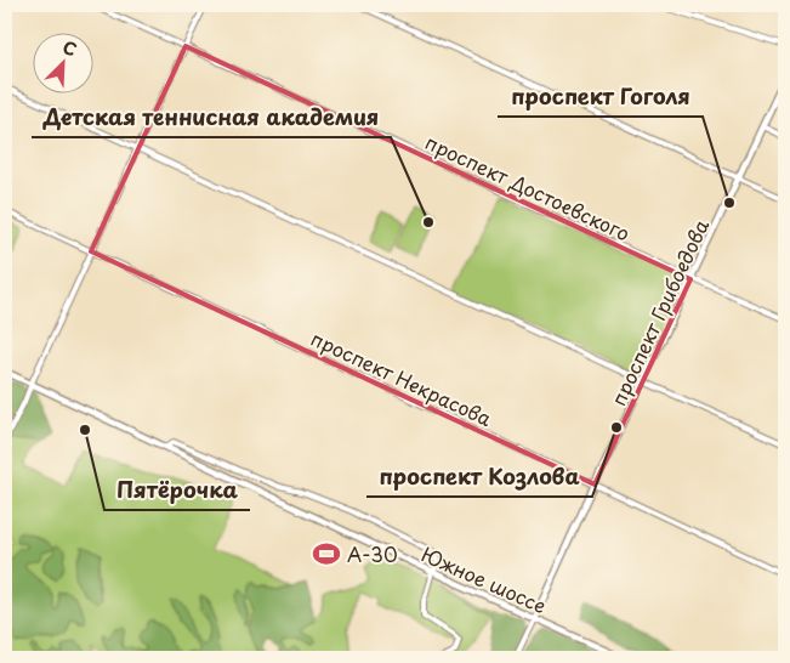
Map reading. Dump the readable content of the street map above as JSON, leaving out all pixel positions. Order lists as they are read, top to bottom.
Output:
{
  "streets": {
    "street": [
      "проспект Достоевского",
      "проспект Грибоедова",
      "проспект Некрасова",
      "Южное шоссе"
    ]
  },
  "crossings": [
    ["проспект Достоевского", "проспект Грибоедова"],
    ["проспект Грибоедова", "проспект Некрасова"],
    ["проспект Грибоедова", "Южное шоссе"]
  ],
  "places": {
    "other": [
      "проспект Гоголя",
      "Детская теннисная академия",
      "проспект Козлова",
      "Пятёрочка"
    ],
    "sports": ["А-30"]
  },
  "north": "top right"
}
